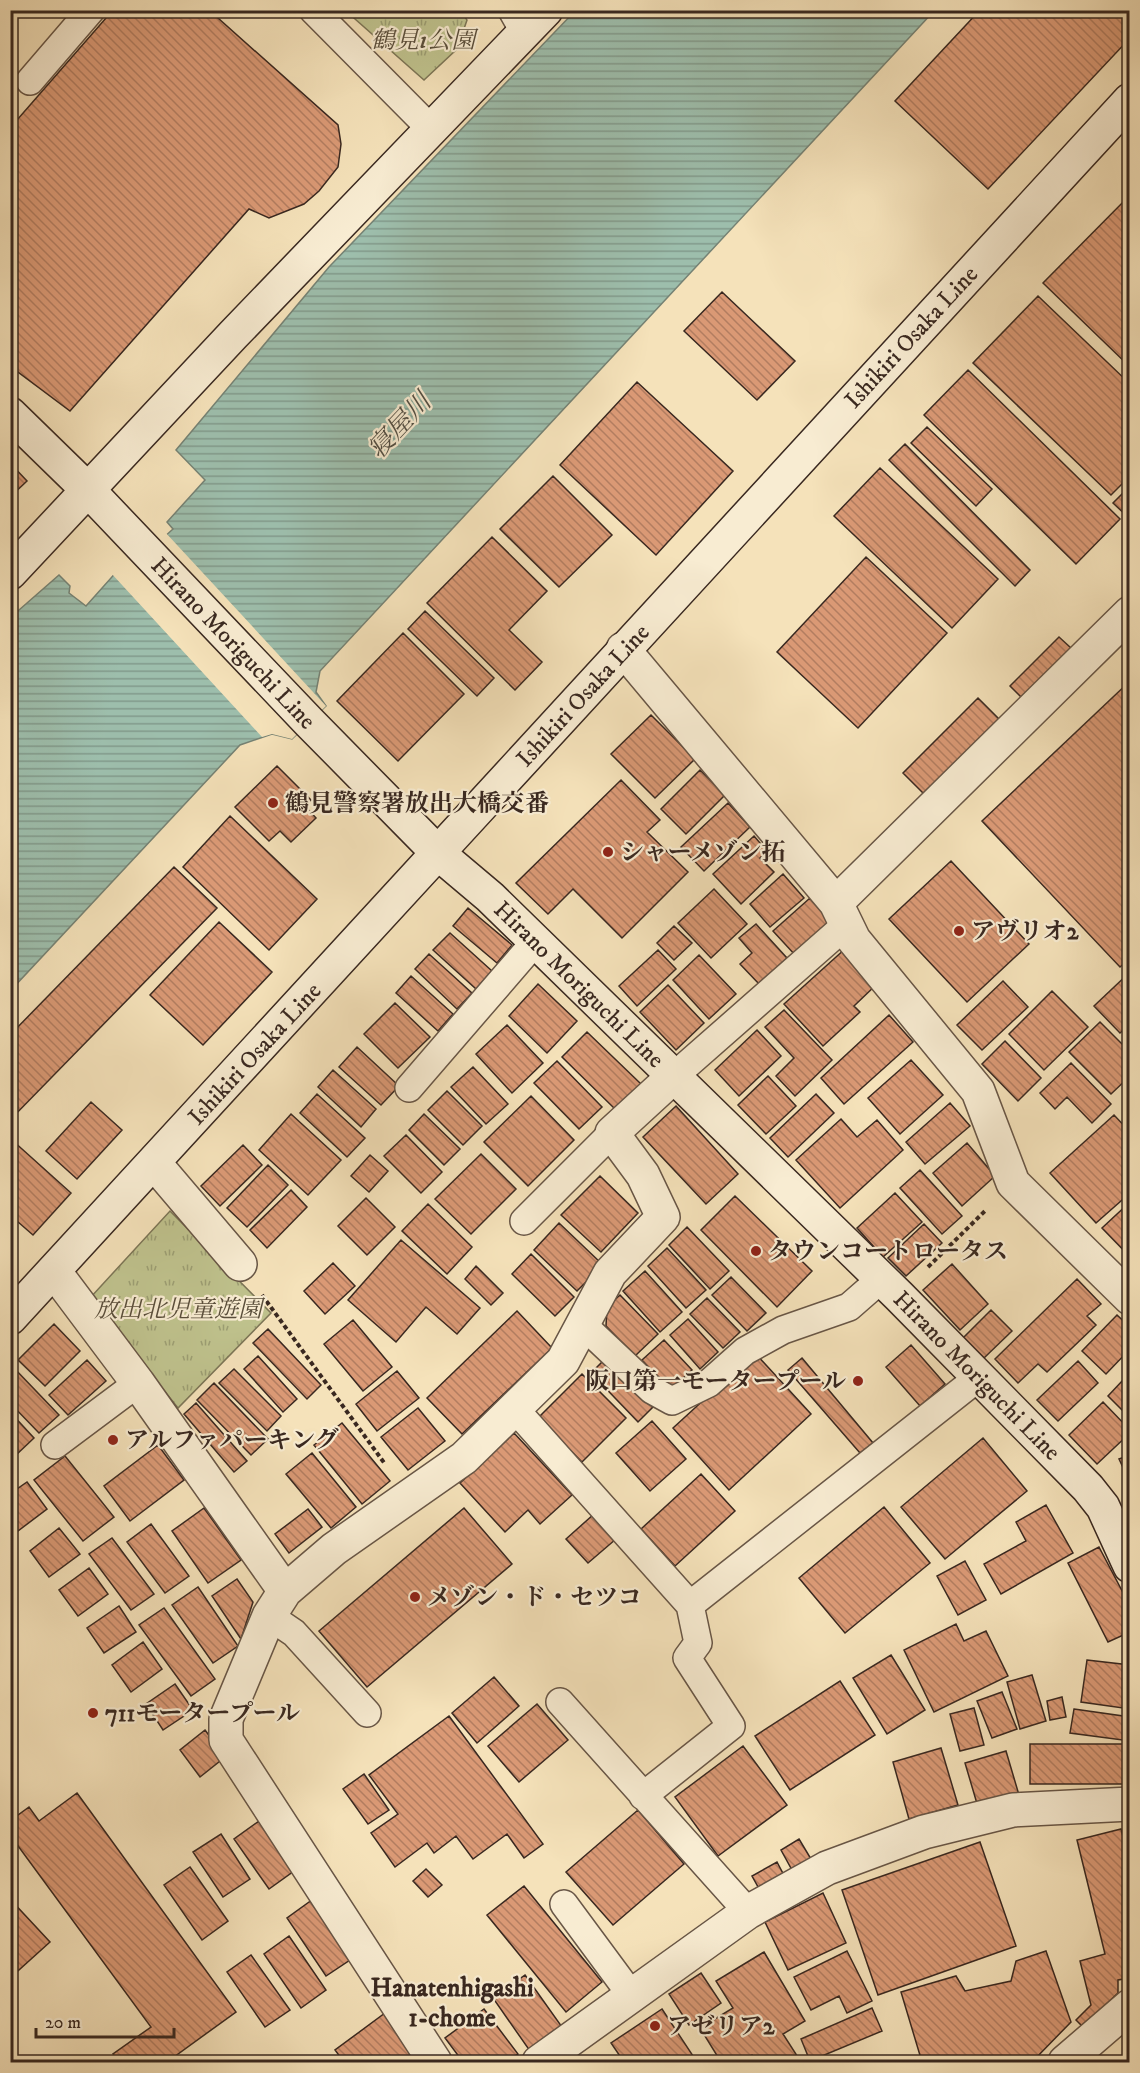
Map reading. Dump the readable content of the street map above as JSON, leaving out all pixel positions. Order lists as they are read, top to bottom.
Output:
{
  "streets": {
    "street": ["Ishikiri Osaka Line", "Hirano Moriguchi Line"]
  },
  "crossings": [
    ["Ishikiri Osaka Line", "Hirano Moriguchi Line"]
  ],
  "districts": ["Hanatenhigashi 1-chome"],
  "water": ["寝屋川"],
  "parks": ["鶴見1公園", "放出北児童遊園"],
  "places": [
    "鶴見警察署放出大橋交番",
    "シャーメゾン拓",
    "アヴリオ2",
    "タウンコートロータス",
    "阪口第一モータープール",
    "アルファパーキング",
    "メゾン・ド・セツコ",
    "711モータープール",
    "アゼリア2"
  ],
  "scale_bar": "20 m"
}
